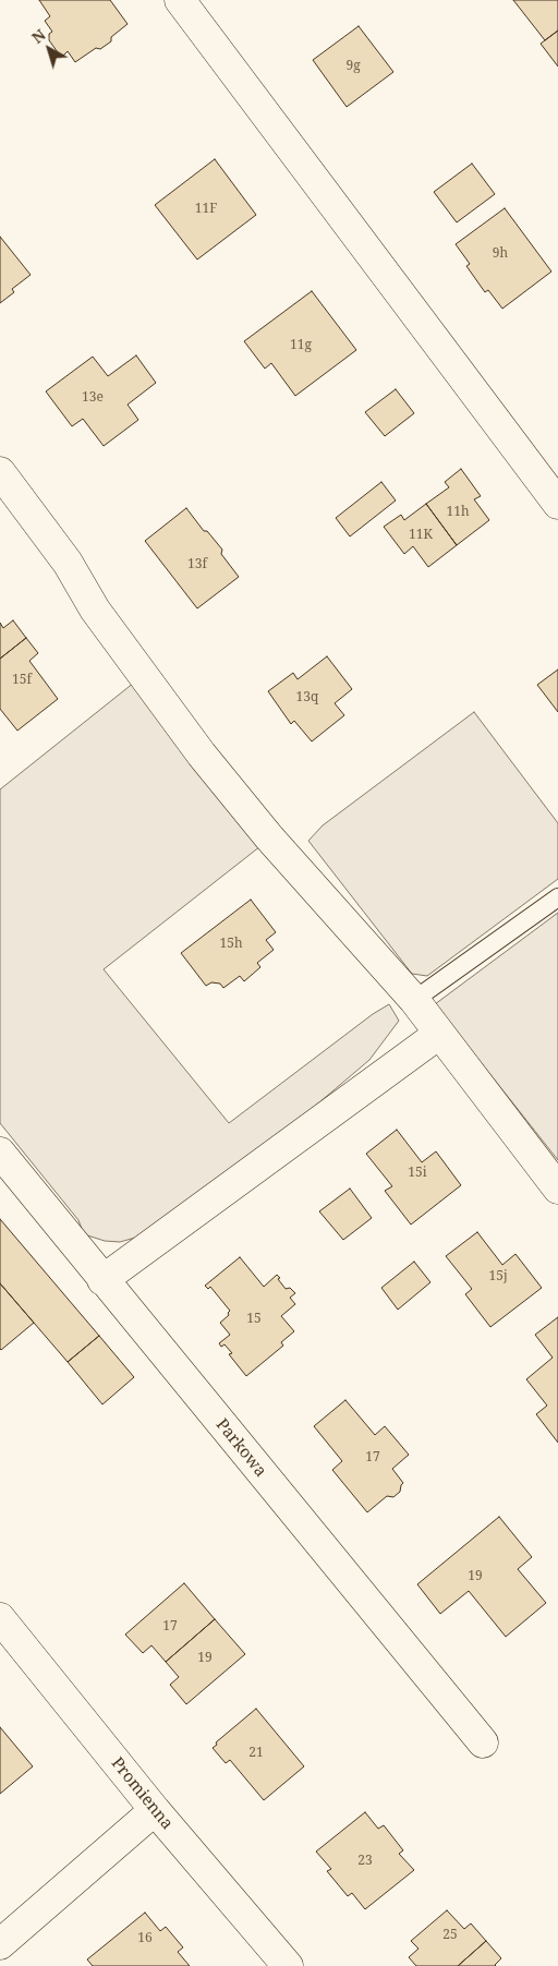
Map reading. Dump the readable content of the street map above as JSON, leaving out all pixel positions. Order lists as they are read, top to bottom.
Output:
{
  "streets": {
    "street": ["Parkowa", "Promienna"]
  },
  "house_numbers": [
    "9g",
    "11F",
    "9h",
    "11g",
    "13e",
    "11h",
    "11K",
    "13f",
    "15f",
    "13q",
    "15h",
    "15i",
    "15j",
    "15",
    "17",
    "19",
    "17",
    "19",
    "21",
    "23",
    "25",
    "16"
  ],
  "north": "top left"
}
